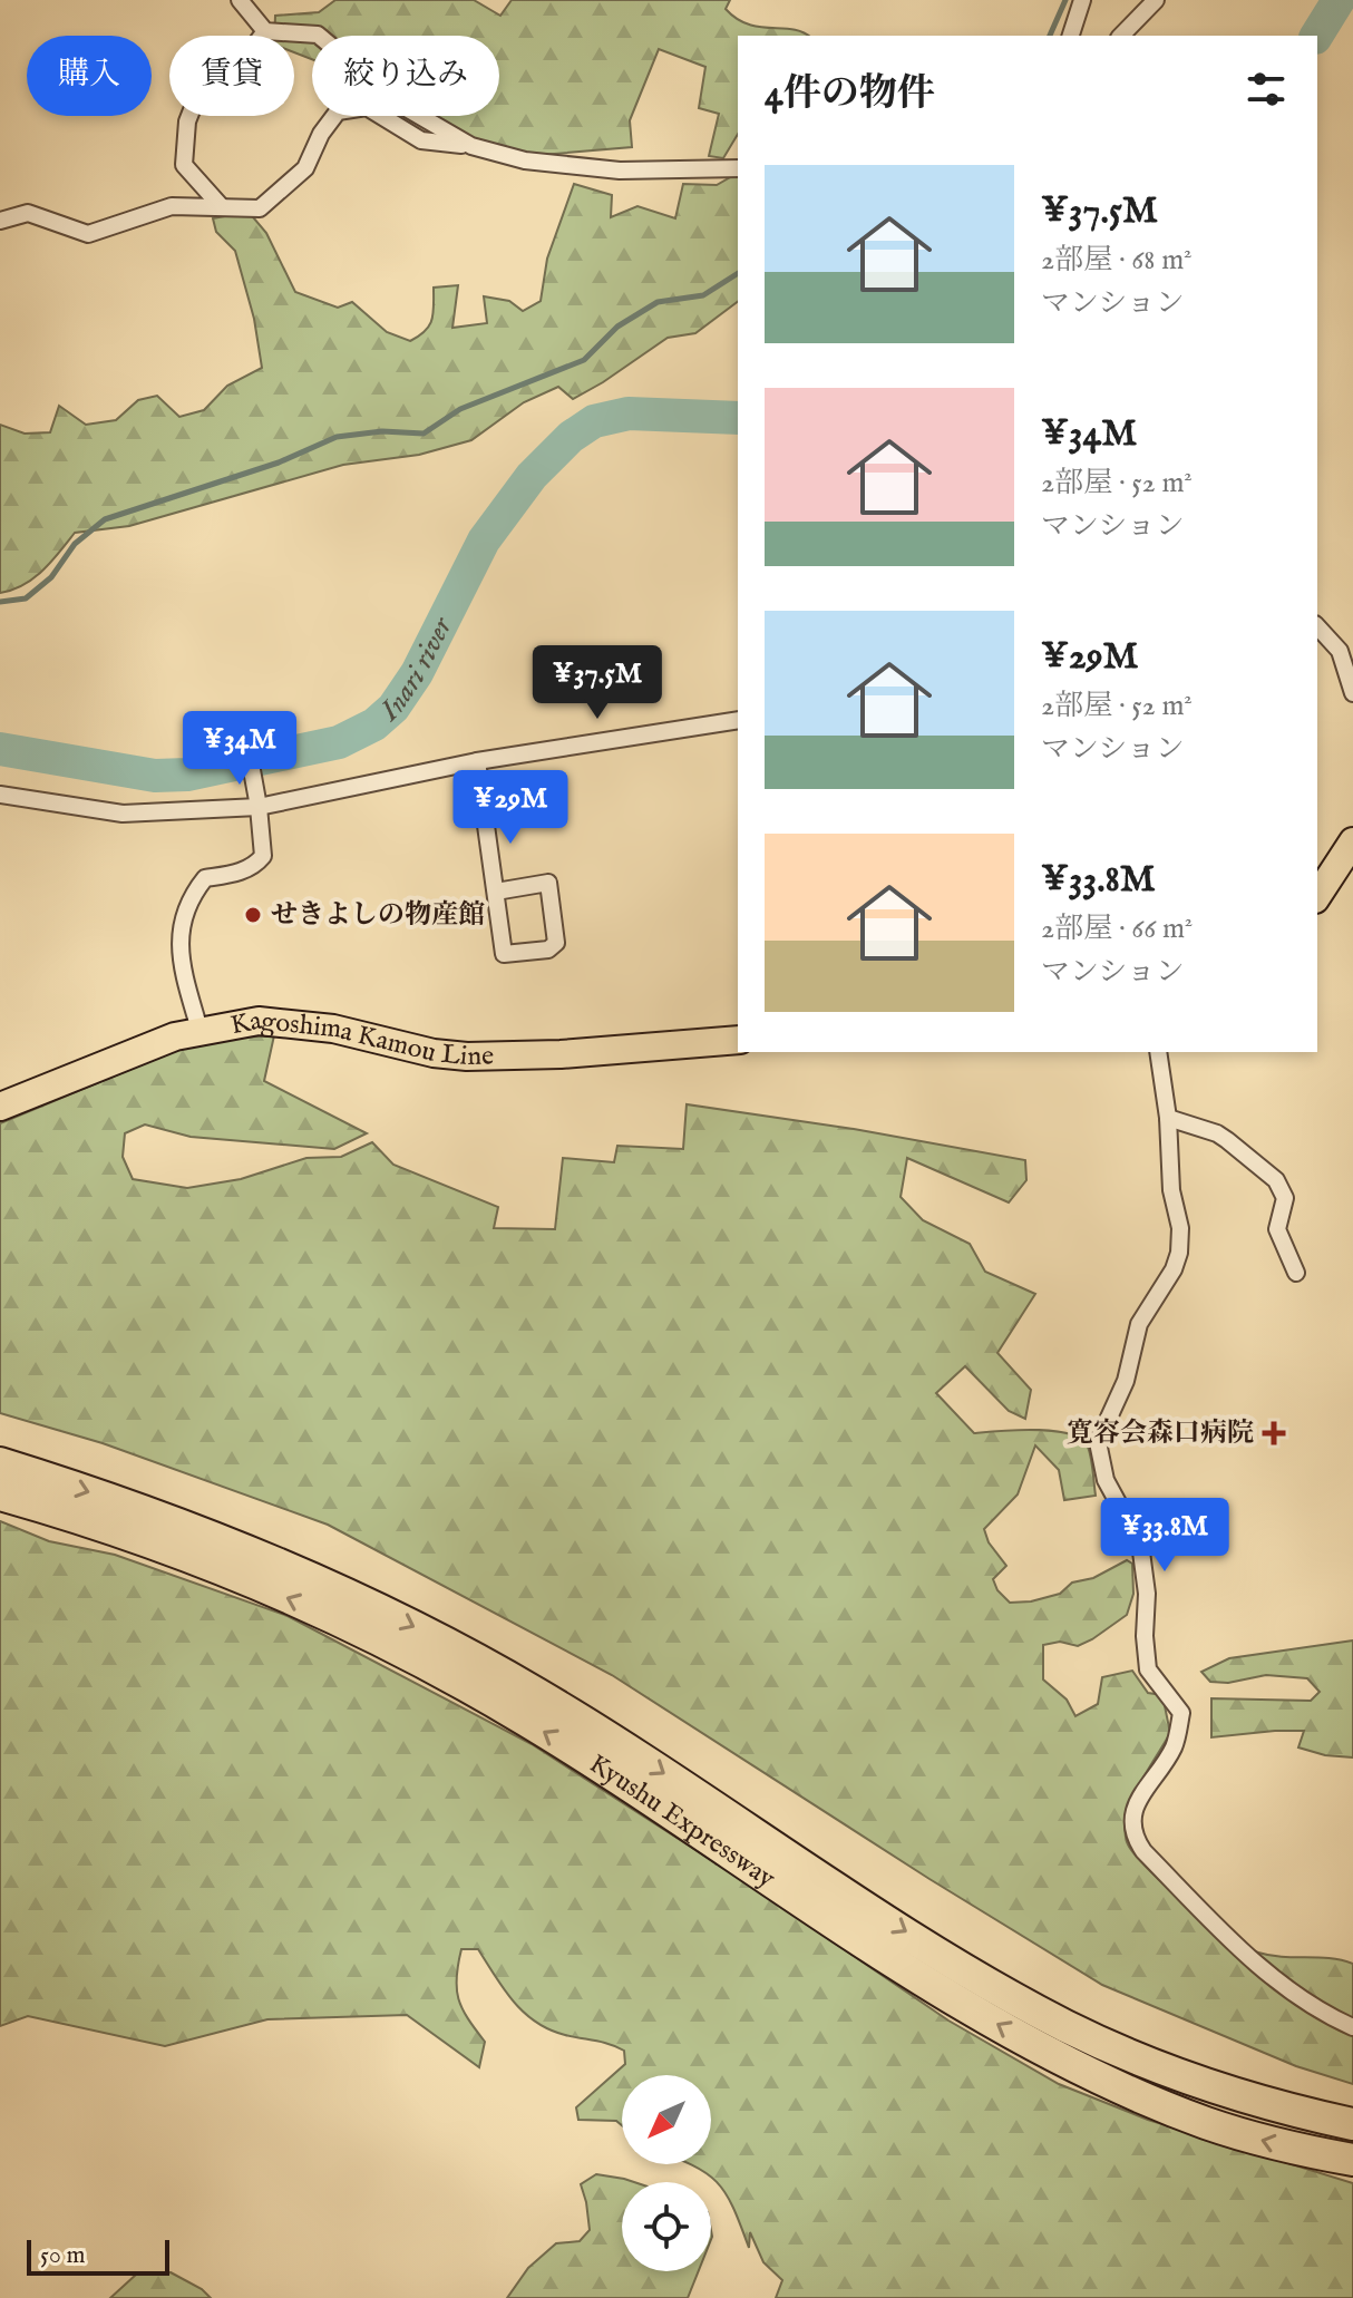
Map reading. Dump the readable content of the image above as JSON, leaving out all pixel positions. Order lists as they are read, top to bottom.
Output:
{
  "streets": {
    "highway": ["Kyushu Expressway"],
    "main road": ["Kagoshima Kamou Line"]
  },
  "water": ["Inari river"],
  "places": {
    "other": ["せきよしの物産館"],
    "health": ["寛容会森口病院"]
  },
  "scale_bar": "50 m",
  "north": "bottom left",
  "page": {
    "chip": ["購入", "賃貸", "絞り込み"],
    "heading": "4件の物件",
    "list": [
      {
        "name": "¥37.5M",
        "note": "2部屋 · 68 m² · マンション"
      },
      {
        "name": "¥34M",
        "note": "2部屋 · 52 m² · マンション"
      },
      {
        "name": "¥29M",
        "note": "2部屋 · 52 m² · マンション"
      },
      {
        "name": "¥33.8M",
        "note": "2部屋 · 66 m² · マンション"
      }
    ],
    "price": [
      "¥37.5M",
      "¥34M",
      "¥29M",
      "¥33.8M"
    ],
    "scale": "50 m"
  }
}
